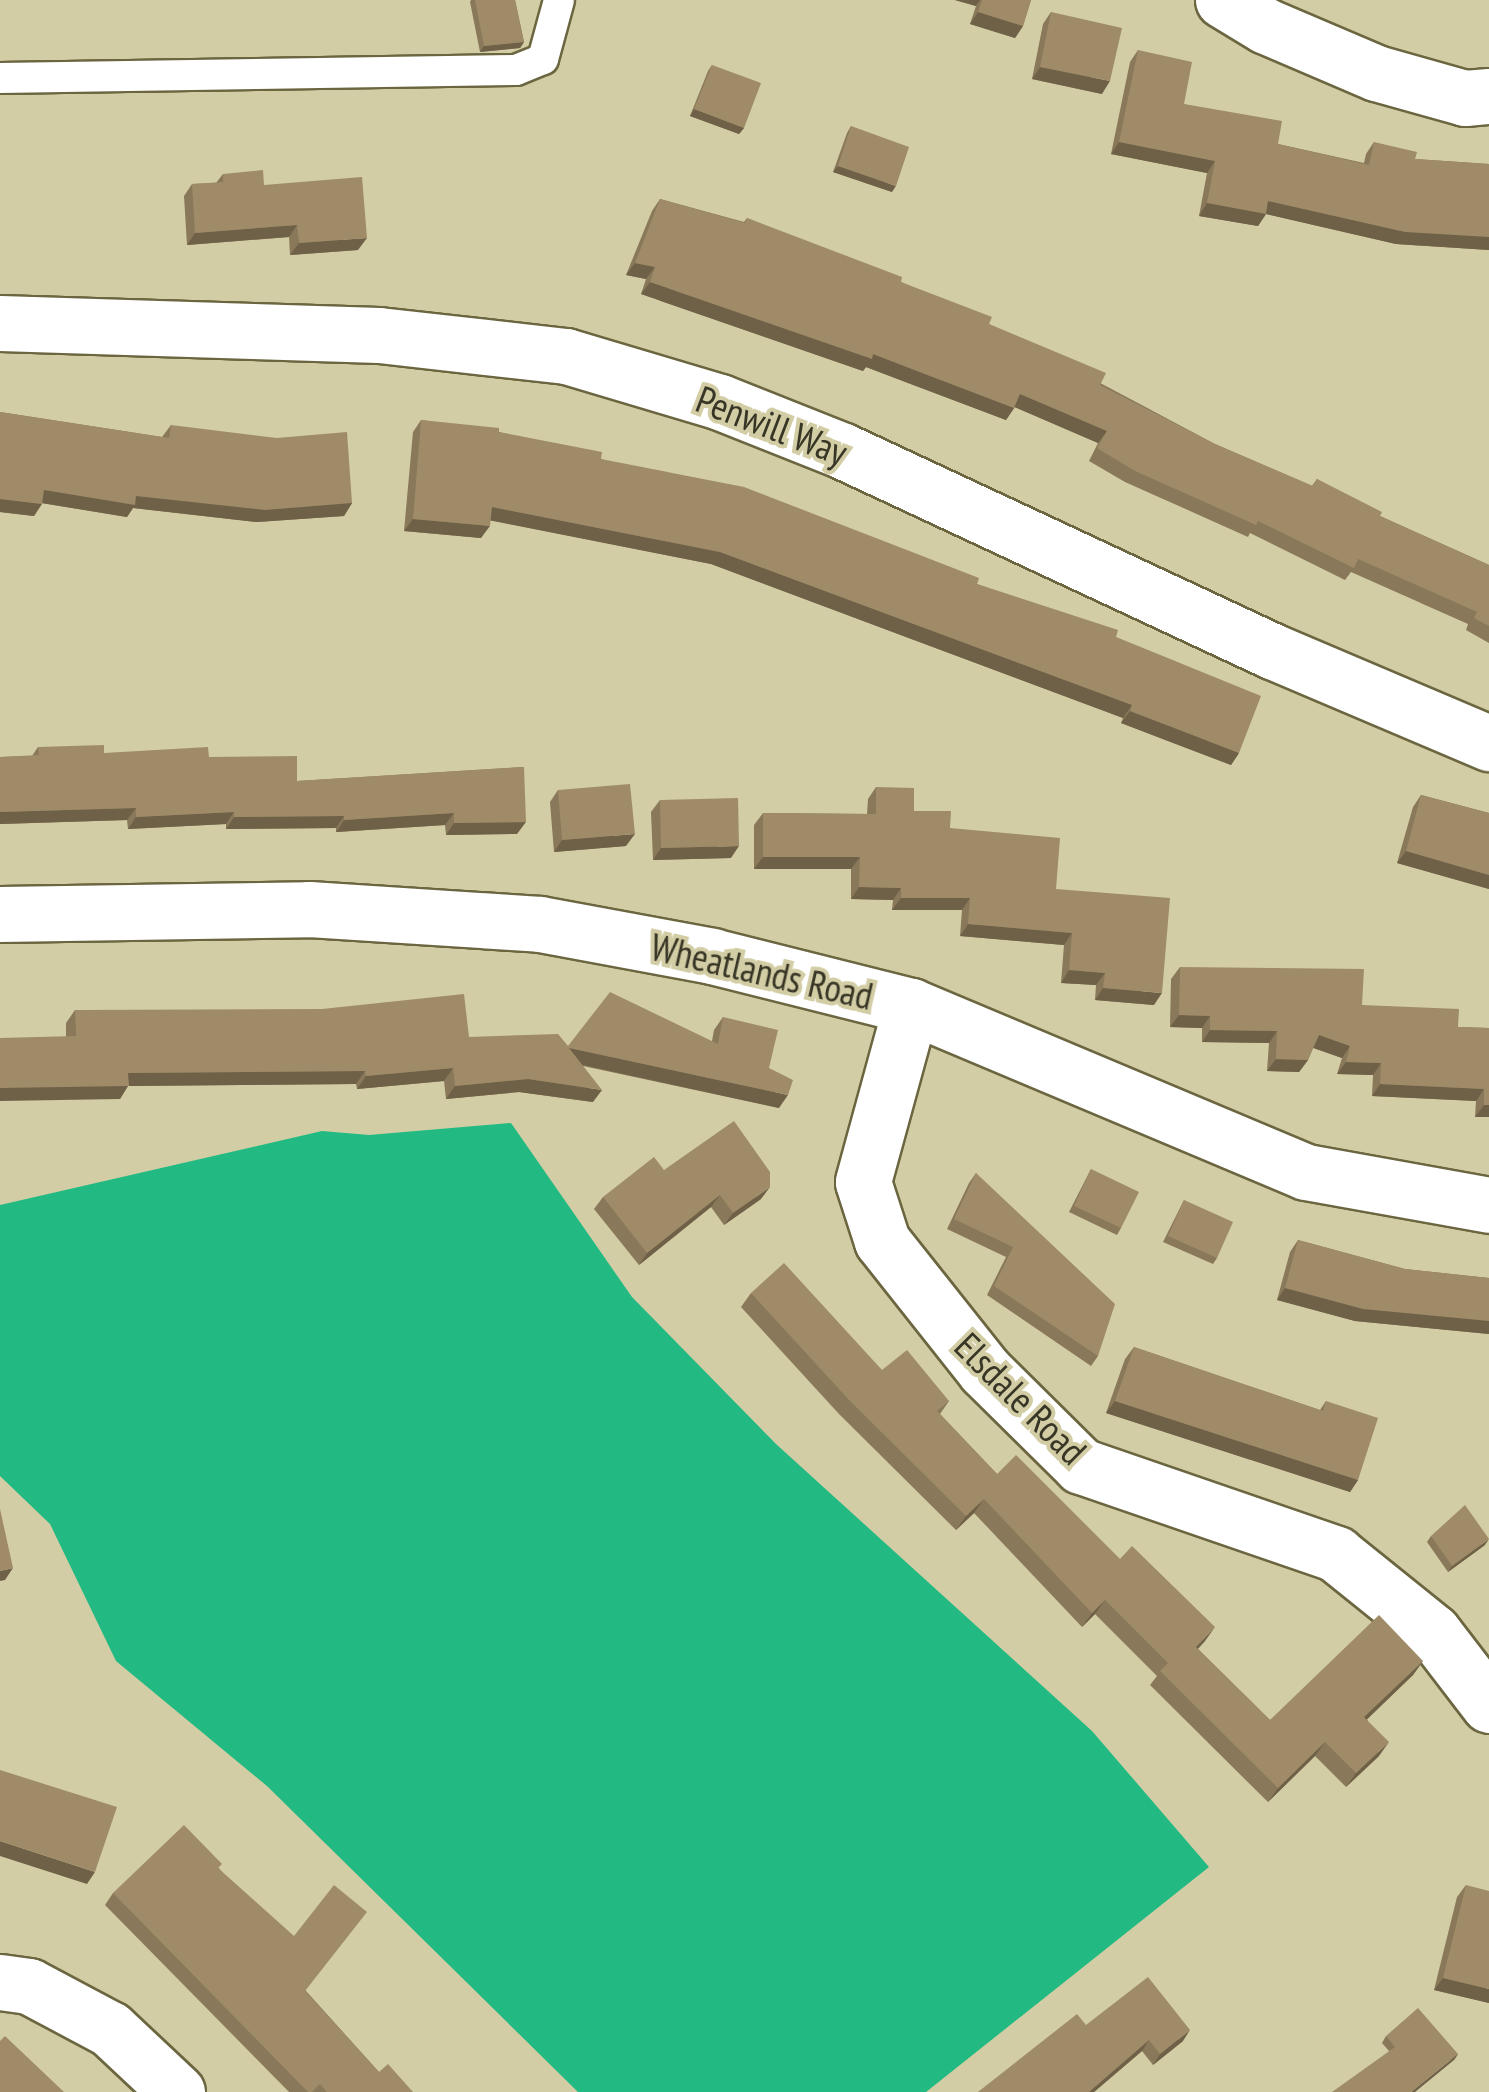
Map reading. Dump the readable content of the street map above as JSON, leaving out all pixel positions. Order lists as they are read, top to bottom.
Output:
{
  "streets": {
    "street": ["Penwill Way", "Wheatlands Road", "Elsdale Road"]
  },
  "crossings": [
    ["Wheatlands Road", "Elsdale Road"]
  ]
}
